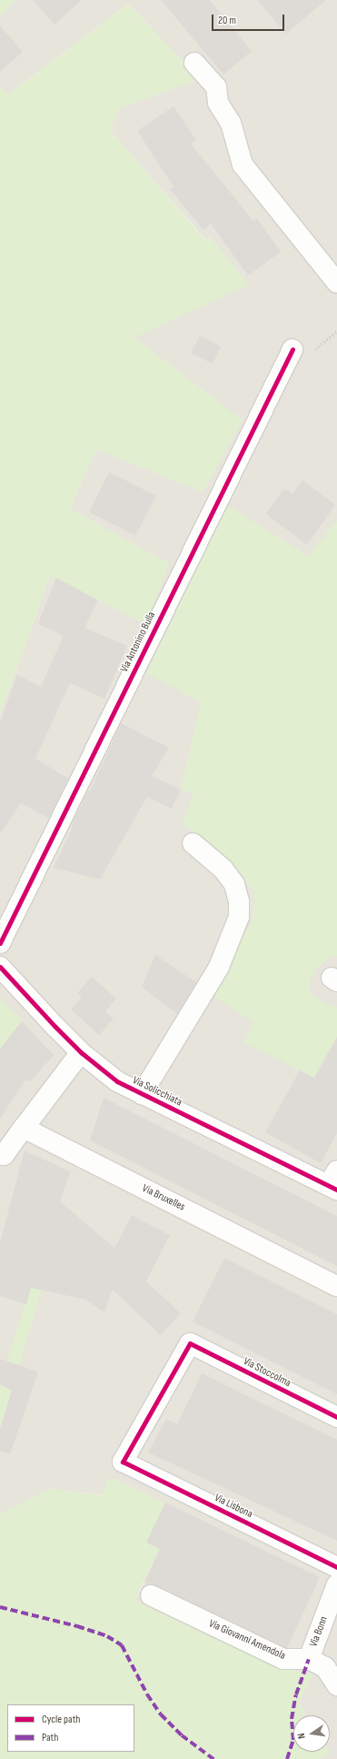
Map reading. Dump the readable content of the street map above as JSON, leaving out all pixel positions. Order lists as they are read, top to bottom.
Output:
{
  "streets": {
    "street": [
      "Via Antonino Bulla",
      "Via Solicchiata",
      "Via Bruxelles",
      "Via Stoccolma",
      "Via Lisbona",
      "Via Bonn",
      "Via Giovanni Amendola"
    ]
  },
  "crossings": [
    ["Via Stoccolma", "Via Lisbona"],
    ["Via Bonn", "Via Giovanni Amendola"]
  ],
  "legend": ["Cycle path", "Path"],
  "scale_bar": "20 m",
  "north": "left"
}
